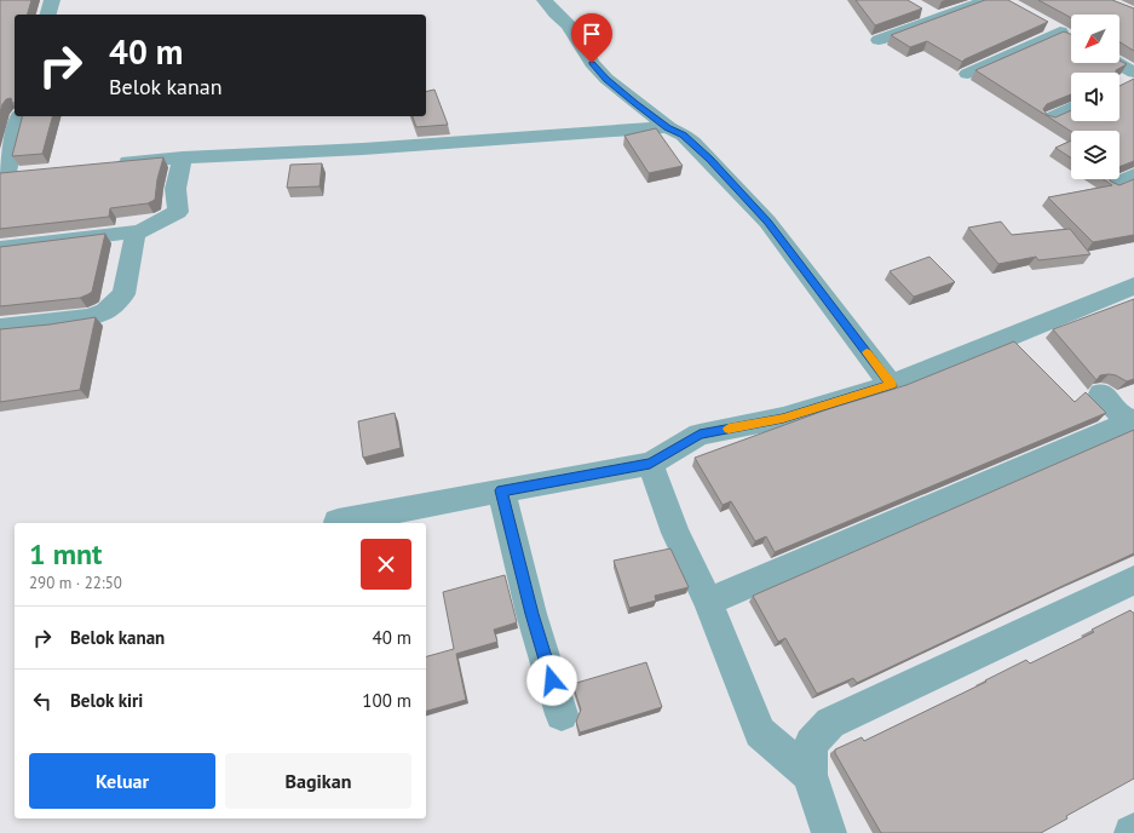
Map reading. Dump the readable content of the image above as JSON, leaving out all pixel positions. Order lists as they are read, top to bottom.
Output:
{
  "north": "bottom left",
  "page": {
    "turn": ["40 m", "Belok kanan"],
    "heading": ["1 mnt", "290 m · 22:50"],
    "list": [
      {
        "name": "Belok kanan",
        "value": "40 m"
      },
      {
        "name": "Belok kiri",
        "value": "100 m"
      }
    ],
    "buttons": ["Keluar", "Bagikan"]
  }
}
